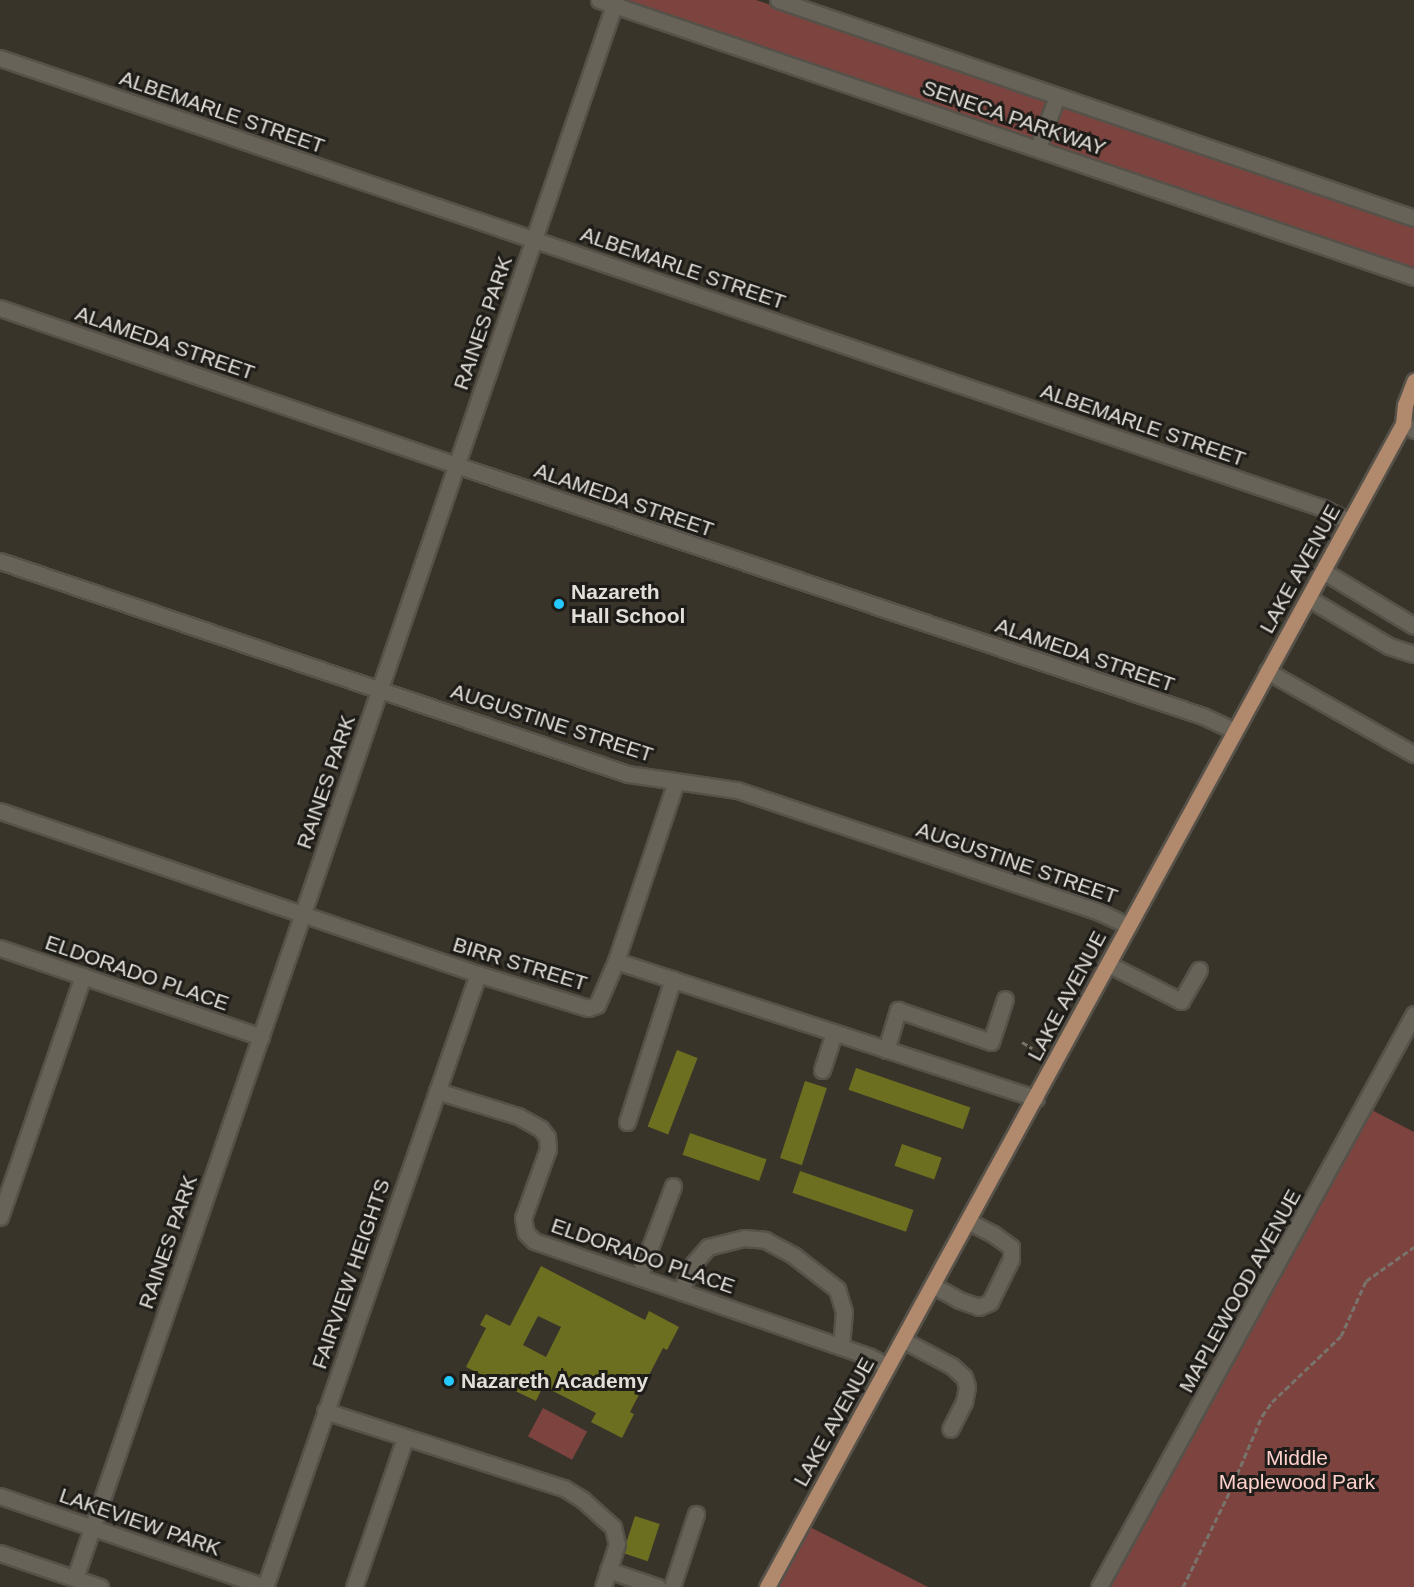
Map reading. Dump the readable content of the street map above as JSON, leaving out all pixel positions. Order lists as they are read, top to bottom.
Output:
{
  "streets": {
    "main road": ["LAKE AVENUE"],
    "street": [
      "ALBEMARLE STREET",
      "SENECA PARKWAY",
      "RAINES PARK",
      "ALAMEDA STREET",
      "AUGUSTINE STREET",
      "BIRR STREET",
      "ELDORADO PLACE",
      "FAIRVIEW HEIGHTS",
      "MAPLEWOOD AVENUE",
      "LAKEVIEW PARK"
    ]
  },
  "crossings": [
    ["ALBEMARLE STREET", "RAINES PARK"],
    ["ALBEMARLE STREET", "LAKE AVENUE"],
    ["SENECA PARKWAY", "RAINES PARK"],
    ["RAINES PARK", "ALAMEDA STREET"],
    ["RAINES PARK", "AUGUSTINE STREET"],
    ["RAINES PARK", "BIRR STREET"],
    ["RAINES PARK", "ELDORADO PLACE"],
    ["RAINES PARK", "LAKEVIEW PARK"],
    ["ALAMEDA STREET", "LAKE AVENUE"],
    ["LAKE AVENUE", "AUGUSTINE STREET"],
    ["LAKE AVENUE", "BIRR STREET"],
    ["LAKE AVENUE", "ELDORADO PLACE"],
    ["BIRR STREET", "FAIRVIEW HEIGHTS"],
    ["ELDORADO PLACE", "FAIRVIEW HEIGHTS"],
    ["FAIRVIEW HEIGHTS", "LAKEVIEW PARK"]
  ],
  "parks": ["Middle Maplewood Park"],
  "places": ["Nazareth Hall School", "Nazareth Academy"]
}
